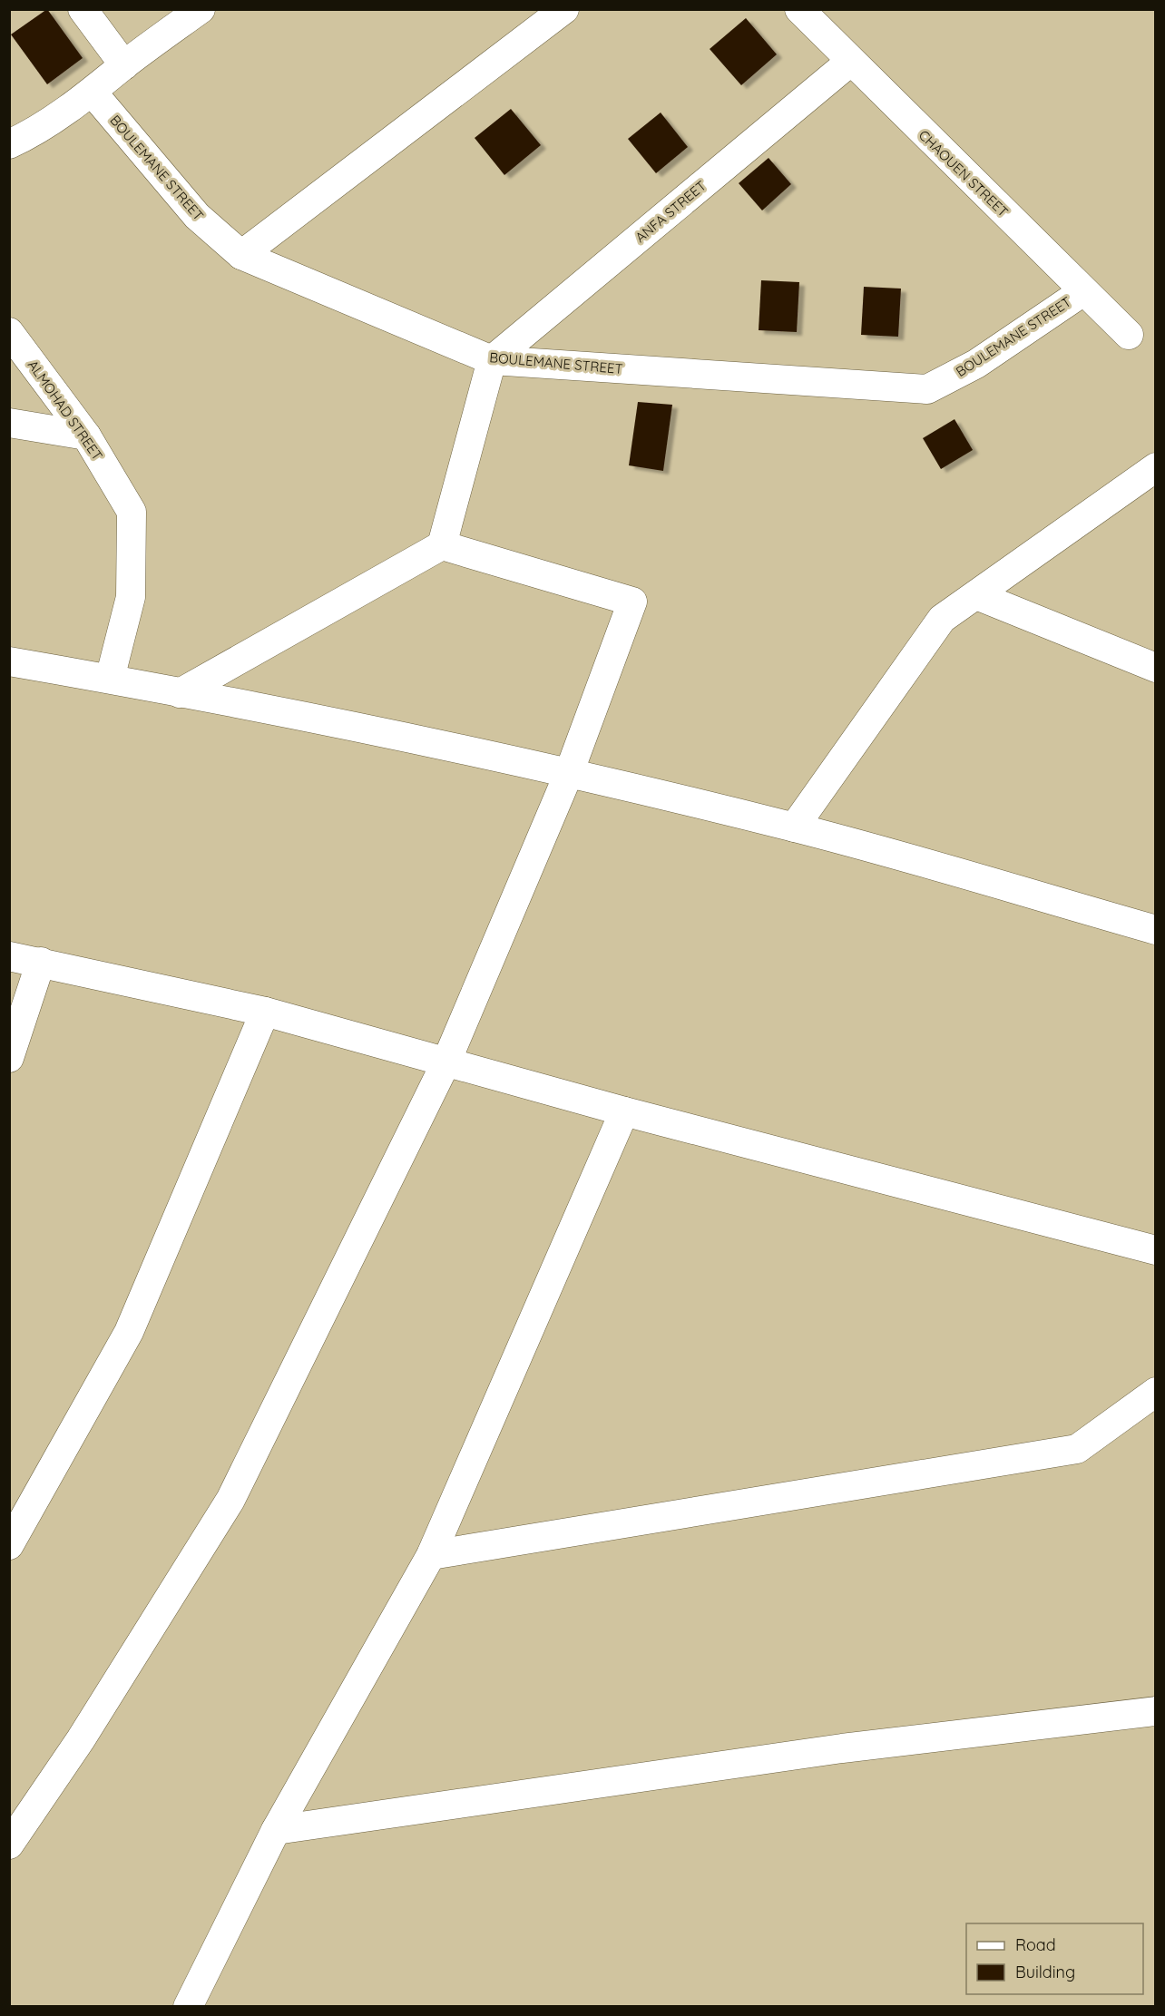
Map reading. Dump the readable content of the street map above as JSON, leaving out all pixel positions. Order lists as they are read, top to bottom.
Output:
{
  "streets": {
    "street": [
      "BOULEMANE STREET",
      "CHAOUEN STREET",
      "ANFA STREET",
      "ALMOHAD STREET"
    ]
  },
  "crossings": [
    ["BOULEMANE STREET", "CHAOUEN STREET"],
    ["BOULEMANE STREET", "ANFA STREET"],
    ["CHAOUEN STREET", "ANFA STREET"]
  ],
  "legend": ["Road", "Building"]
}
